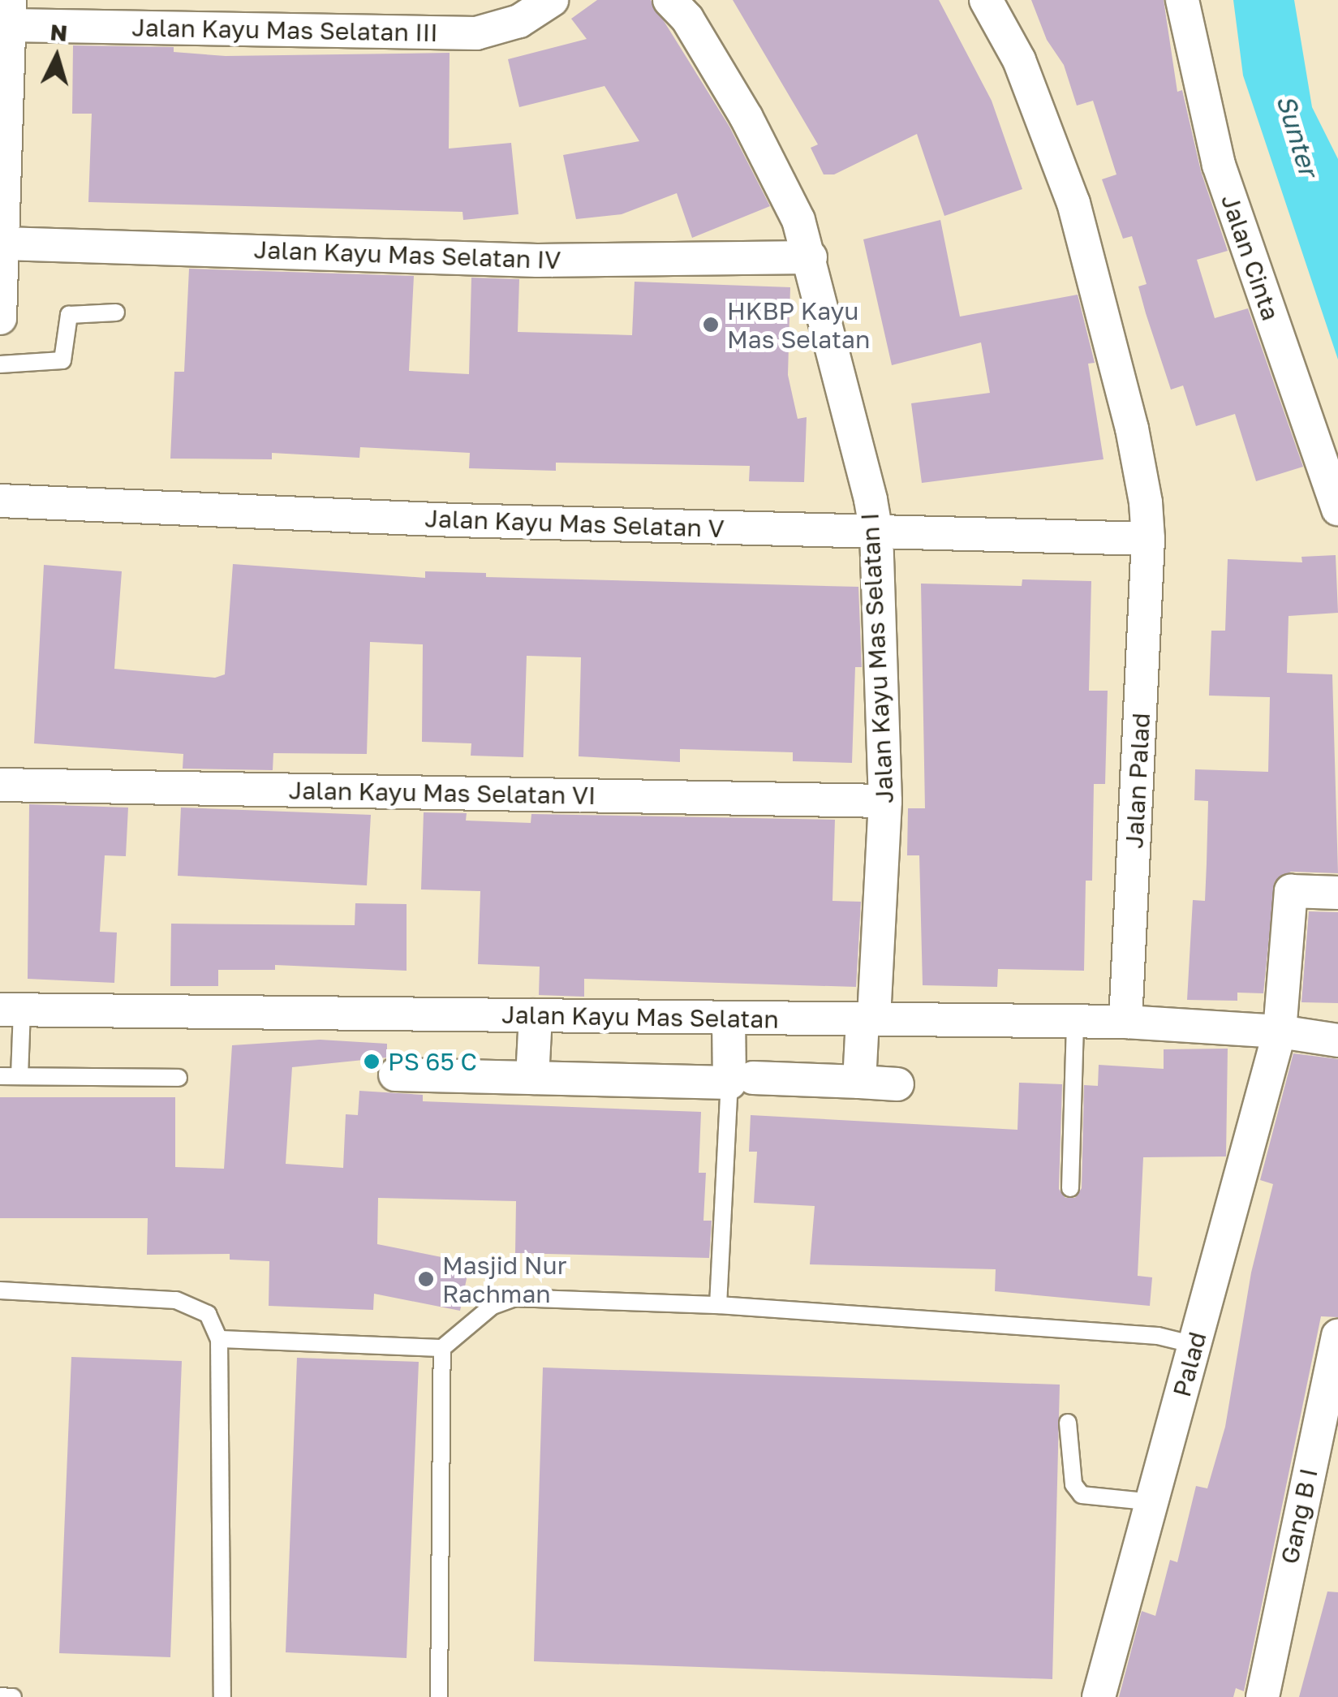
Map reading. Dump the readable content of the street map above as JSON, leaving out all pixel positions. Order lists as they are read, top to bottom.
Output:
{
  "streets": {
    "street": [
      "Jalan Kayu Mas Selatan III",
      "Jalan Kayu Mas Selatan IV",
      "Jalan Cinta",
      "Jalan Kayu Mas Selatan V",
      "Jalan Kayu Mas Selatan I",
      "Jalan Palad",
      "Jalan Kayu Mas Selatan VI",
      "Jalan Kayu Mas Selatan",
      "Palad",
      "Gang B I"
    ]
  },
  "crossings": [
    ["Jalan Kayu Mas Selatan IV", "Jalan Kayu Mas Selatan I"],
    ["Jalan Kayu Mas Selatan V", "Jalan Kayu Mas Selatan I"],
    ["Jalan Kayu Mas Selatan V", "Jalan Palad"],
    ["Jalan Kayu Mas Selatan I", "Jalan Kayu Mas Selatan VI"],
    ["Jalan Kayu Mas Selatan I", "Jalan Kayu Mas Selatan"],
    ["Jalan Palad", "Jalan Kayu Mas Selatan"],
    ["Jalan Kayu Mas Selatan", "Palad"]
  ],
  "water": ["Sunter"],
  "places": ["HKBP Kayu Mas Selatan", "PS 65 C", "Masjid Nur Rachman"],
  "north": "top"
}
